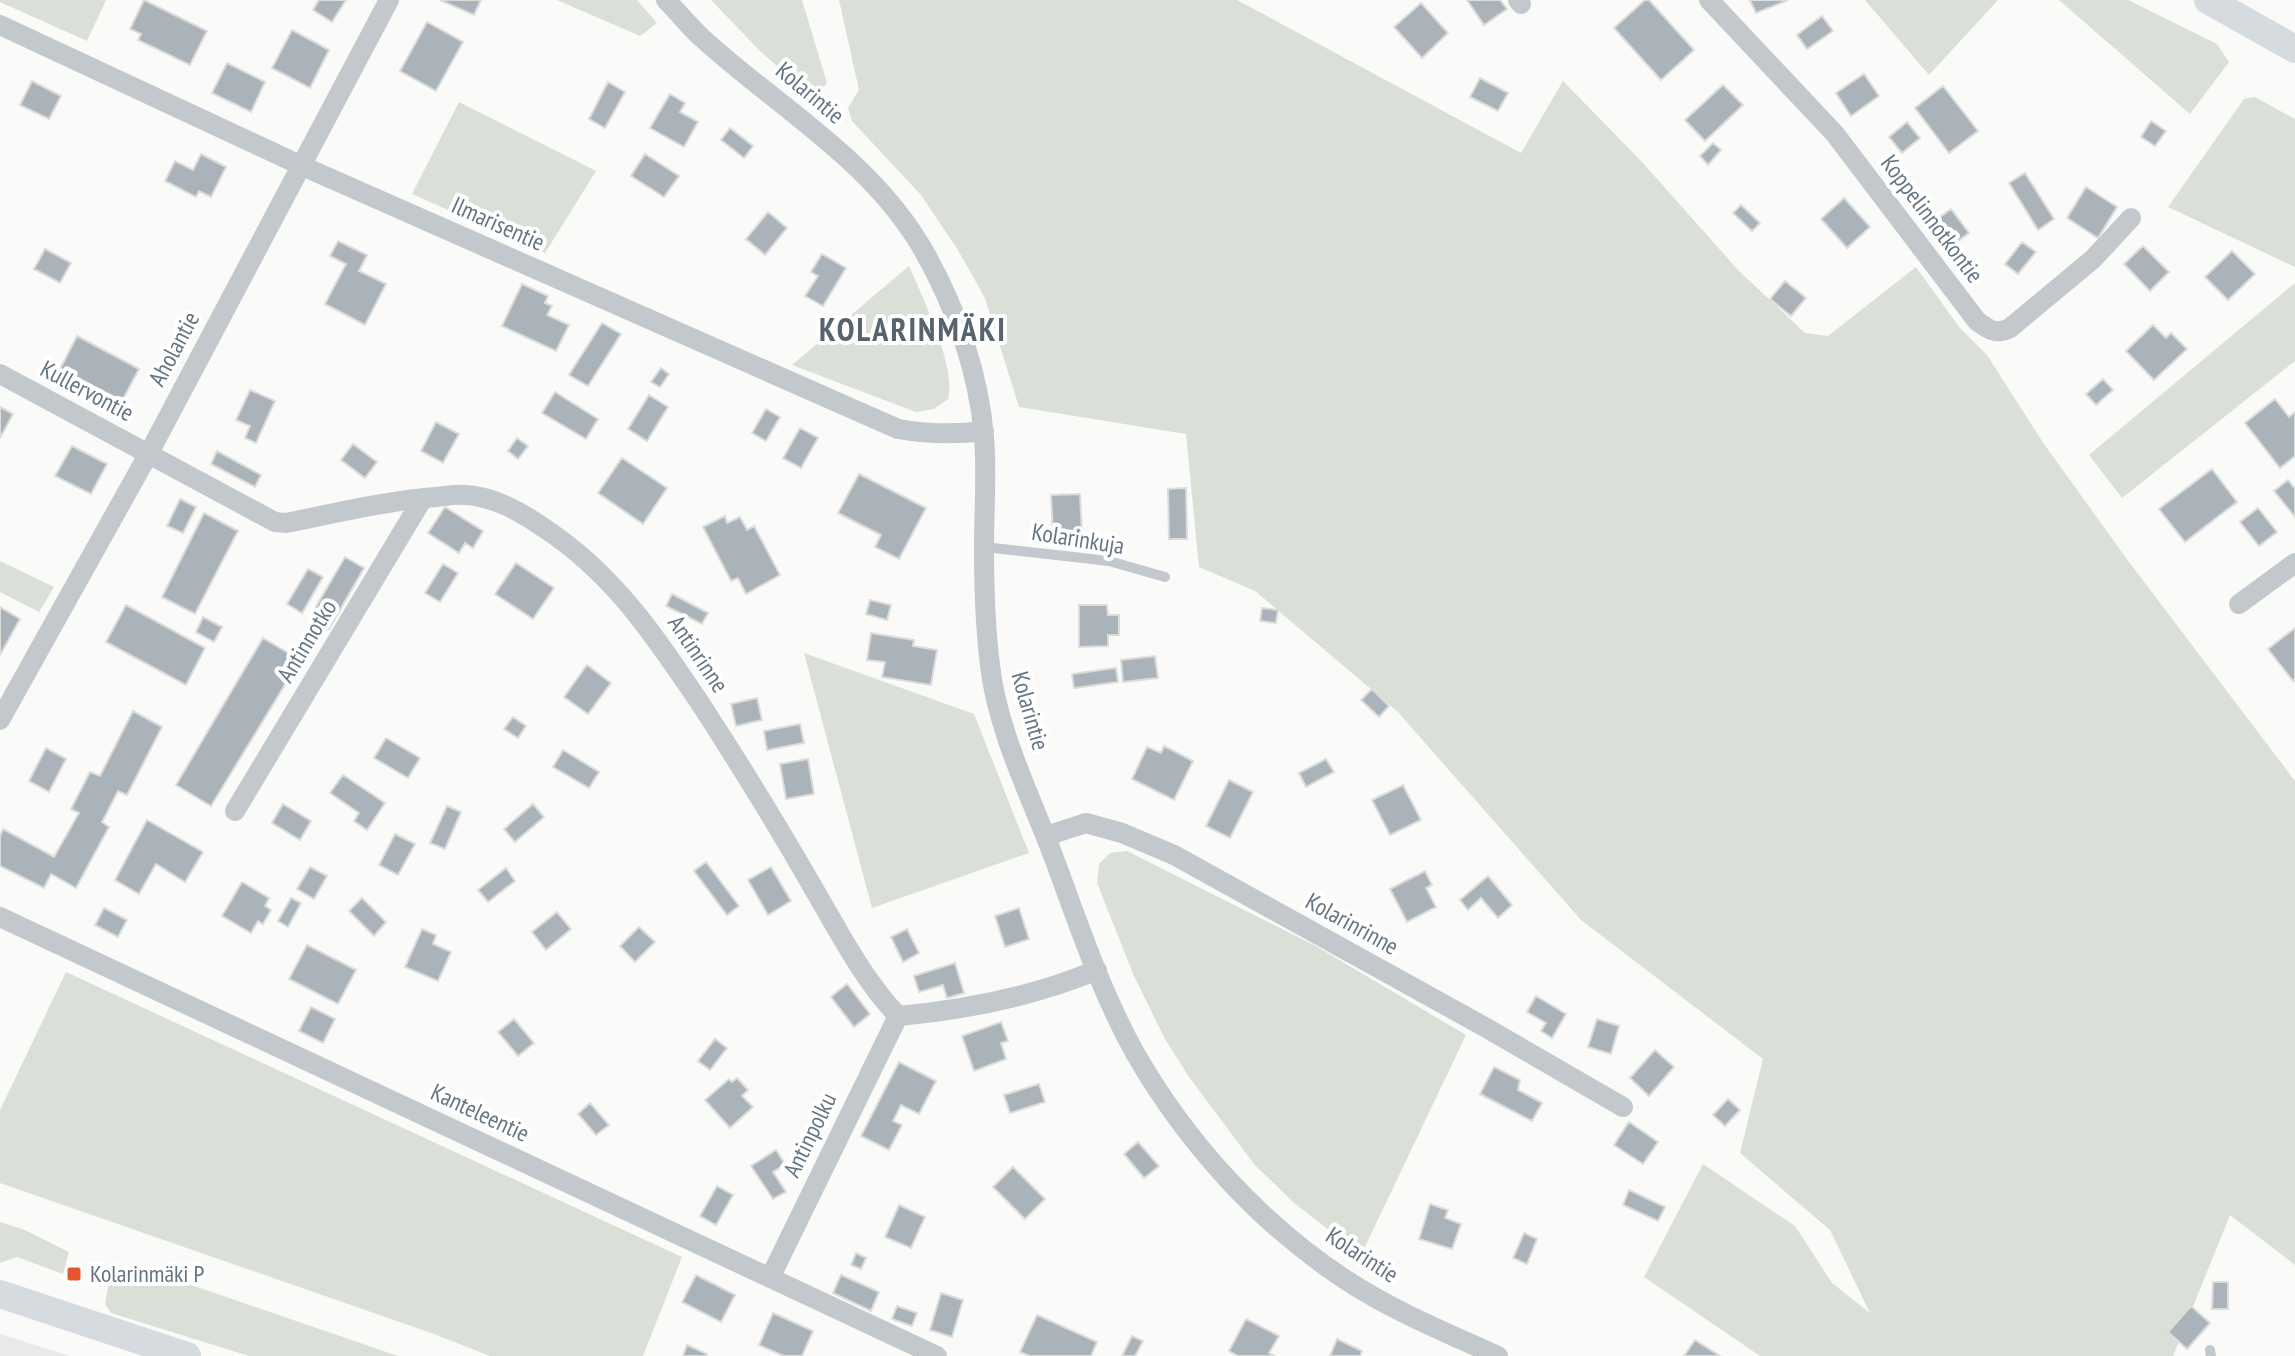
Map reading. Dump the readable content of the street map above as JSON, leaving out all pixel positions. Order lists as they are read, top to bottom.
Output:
{
  "streets": {
    "street": [
      "Kolarintie",
      "Koppelinnotkontie",
      "Ilmarisentie",
      "Aholantie",
      "Kullervontie",
      "Antinnotko",
      "Antinrinne",
      "Kolarinrinne",
      "Kanteleentie",
      "Antinpolku"
    ],
    "lane": ["Kolarinkuja"]
  },
  "crossings": [
    ["Kolarintie", "Ilmarisentie"],
    ["Kolarintie", "Kolarinkuja"],
    ["Kolarintie", "Kolarinrinne"],
    ["Ilmarisentie", "Aholantie"],
    ["Aholantie", "Kullervontie"],
    ["Aholantie", "Antinrinne"],
    ["Kullervontie", "Antinrinne"],
    ["Antinnotko", "Antinrinne"],
    ["Antinrinne", "Antinpolku"],
    ["Kanteleentie", "Antinpolku"]
  ],
  "districts": ["KOLARINMÄKI"],
  "places": {
    "transit": ["Kolarinmäki P"]
  }
}
